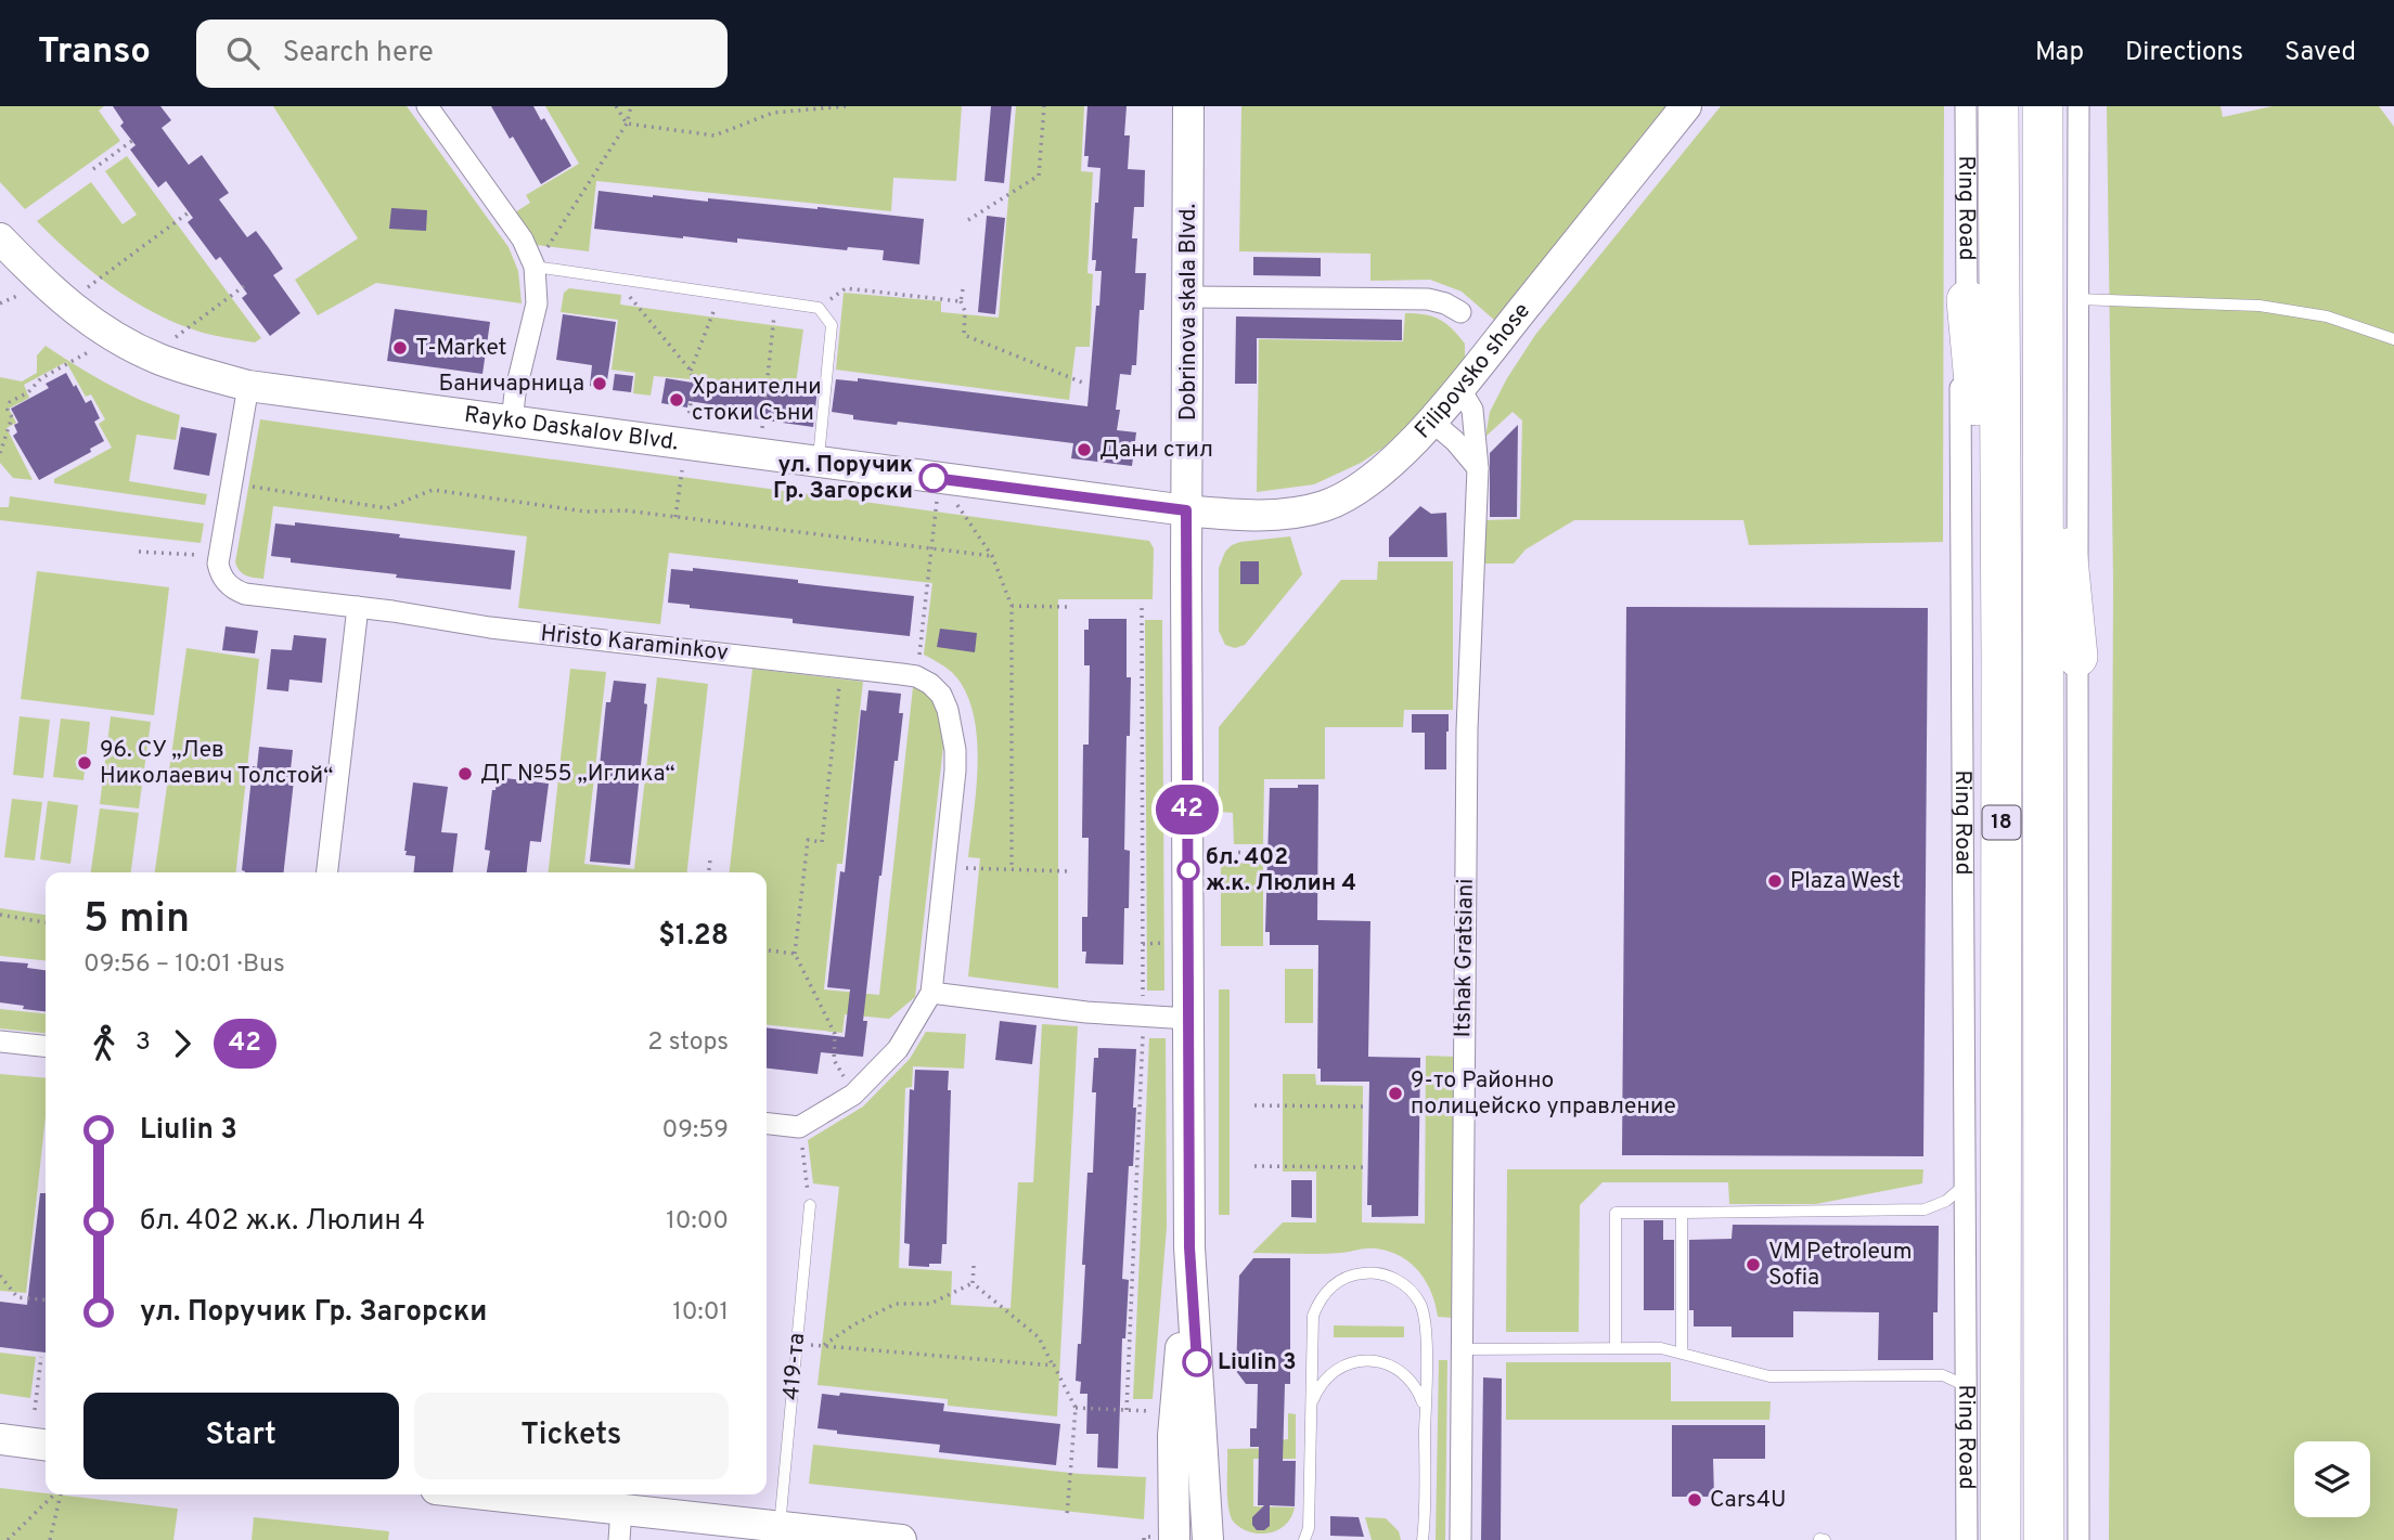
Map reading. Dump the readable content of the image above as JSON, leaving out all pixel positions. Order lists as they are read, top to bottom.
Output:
{
  "streets": {
    "highway": ["Ring Road", "18"],
    "street": [
      "Dobrinova skala Blvd.",
      "Filipovsko shose",
      "Rayko Daskalov Blvd.",
      "Hristo Karaminkov",
      "Itshak Gratsiani"
    ],
    "lane": ["419-та"]
  },
  "crossings": [
    ["Dobrinova skala Blvd.", "Filipovsko shose"],
    ["Dobrinova skala Blvd.", "Rayko Daskalov Blvd."],
    ["Filipovsko shose", "Rayko Daskalov Blvd."],
    ["Filipovsko shose", "Itshak Gratsiani"]
  ],
  "places": [
    "T-Market",
    "Баничарница",
    "Хранителни стоки Съни",
    "Дани стил",
    "ул. Поручик Гр. Загорски",
    "96. СУ „Лев Николаевич Толстой“",
    "ДГ №55 „Иглика“",
    "бл. 402 ж.к. Люлин 4",
    "Plaza West",
    "9-то Районно полицейско управление",
    "VM Petroleum Sofia",
    "Liulin 3",
    "Cars4U"
  ],
  "lines": ["bus line 42"],
  "page": {
    "header": "Transo",
    "search": "Search here",
    "nav": ["Map", "Directions", "Saved"],
    "on_map": "42",
    "heading": ["5 min", "09:56 – 10:01 · Bus", "$1.28"],
    "legs": ["3", "42", "2 stops"],
    "list": [
      {
        "name": "Liulin 3",
        "value": "09:59"
      },
      {
        "name": "бл. 402 ж.к. Люлин 4",
        "value": "10:00"
      },
      {
        "name": "ул. Поручик Гр. Загорски",
        "value": "10:01"
      }
    ],
    "buttons": ["Start", "Tickets"]
  }
}
